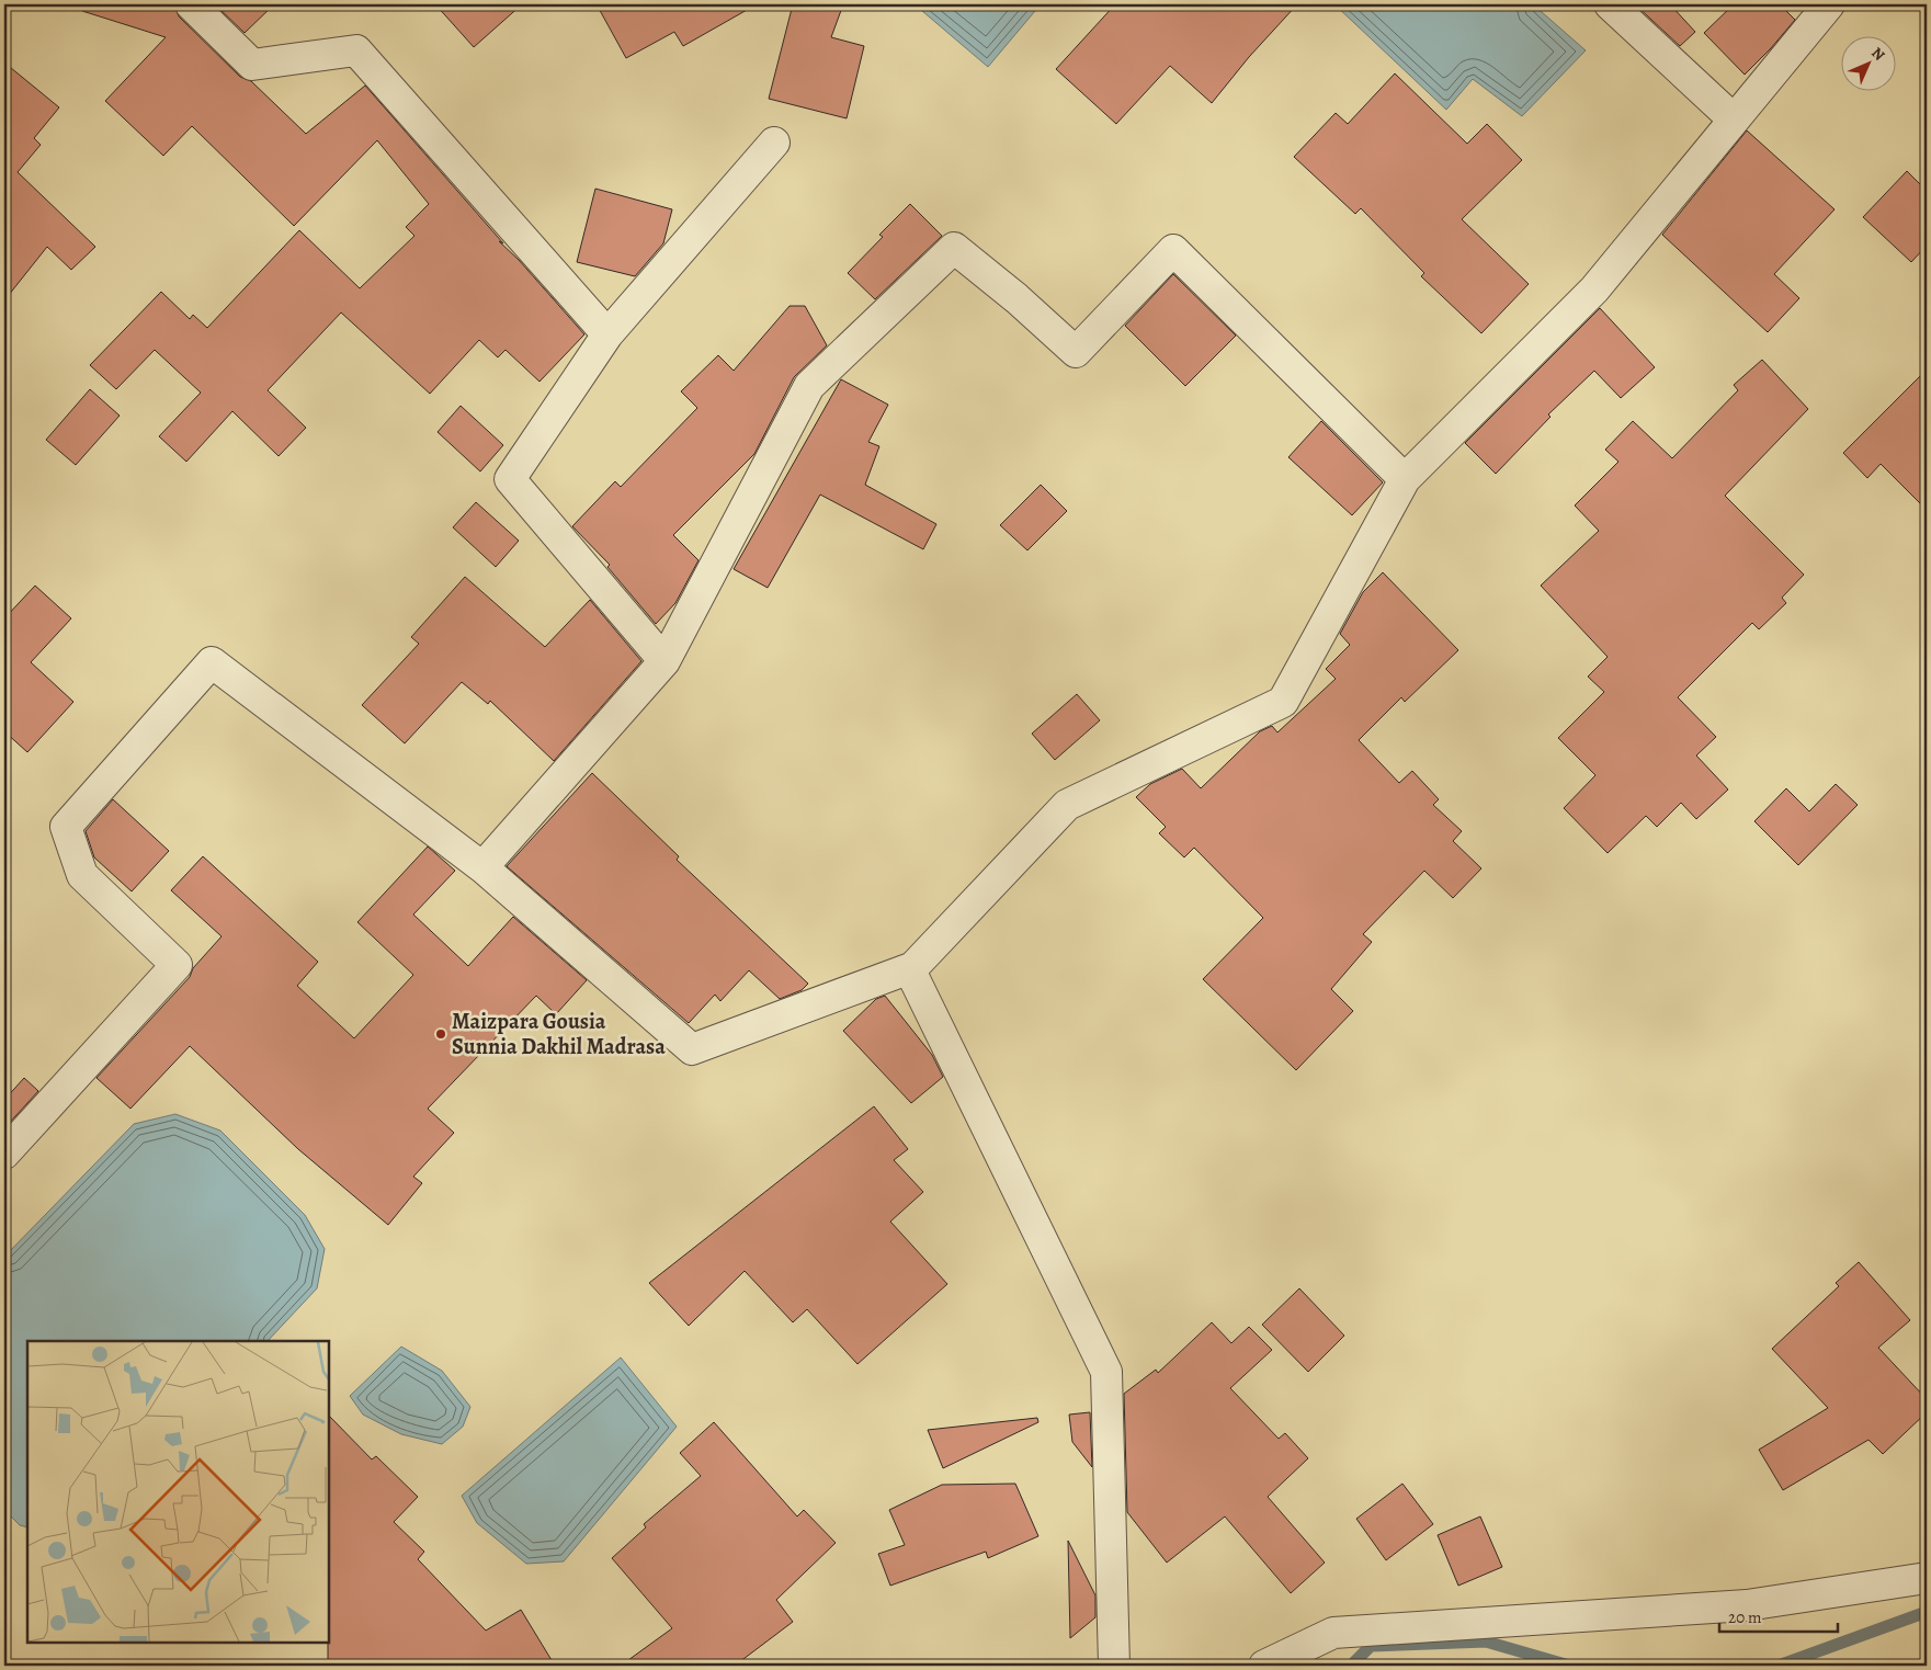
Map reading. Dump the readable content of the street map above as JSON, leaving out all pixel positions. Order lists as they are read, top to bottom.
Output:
{
  "places": ["Maizpara Gousia Sunnia Dakhil Madrasa"],
  "scale_bar": "20 m",
  "north": "top right"
}
